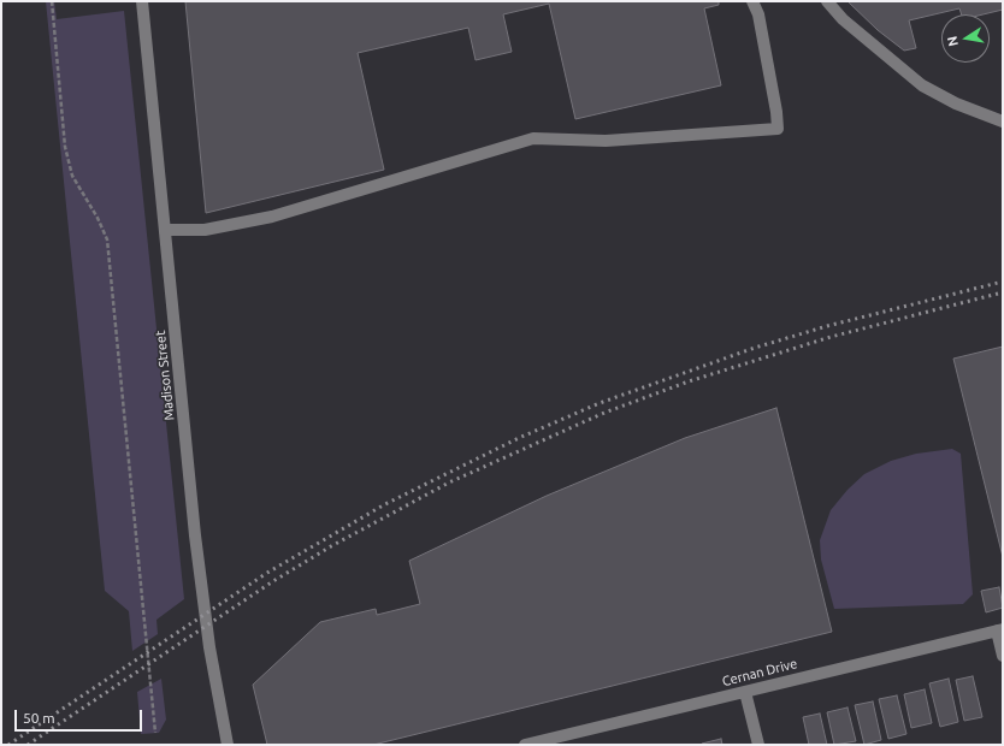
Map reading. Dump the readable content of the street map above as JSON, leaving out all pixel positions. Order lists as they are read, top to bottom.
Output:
{
  "streets": {
    "street": ["Madison Street", "Cernan Drive"]
  },
  "scale_bar": "50 m",
  "north": "left"
}
